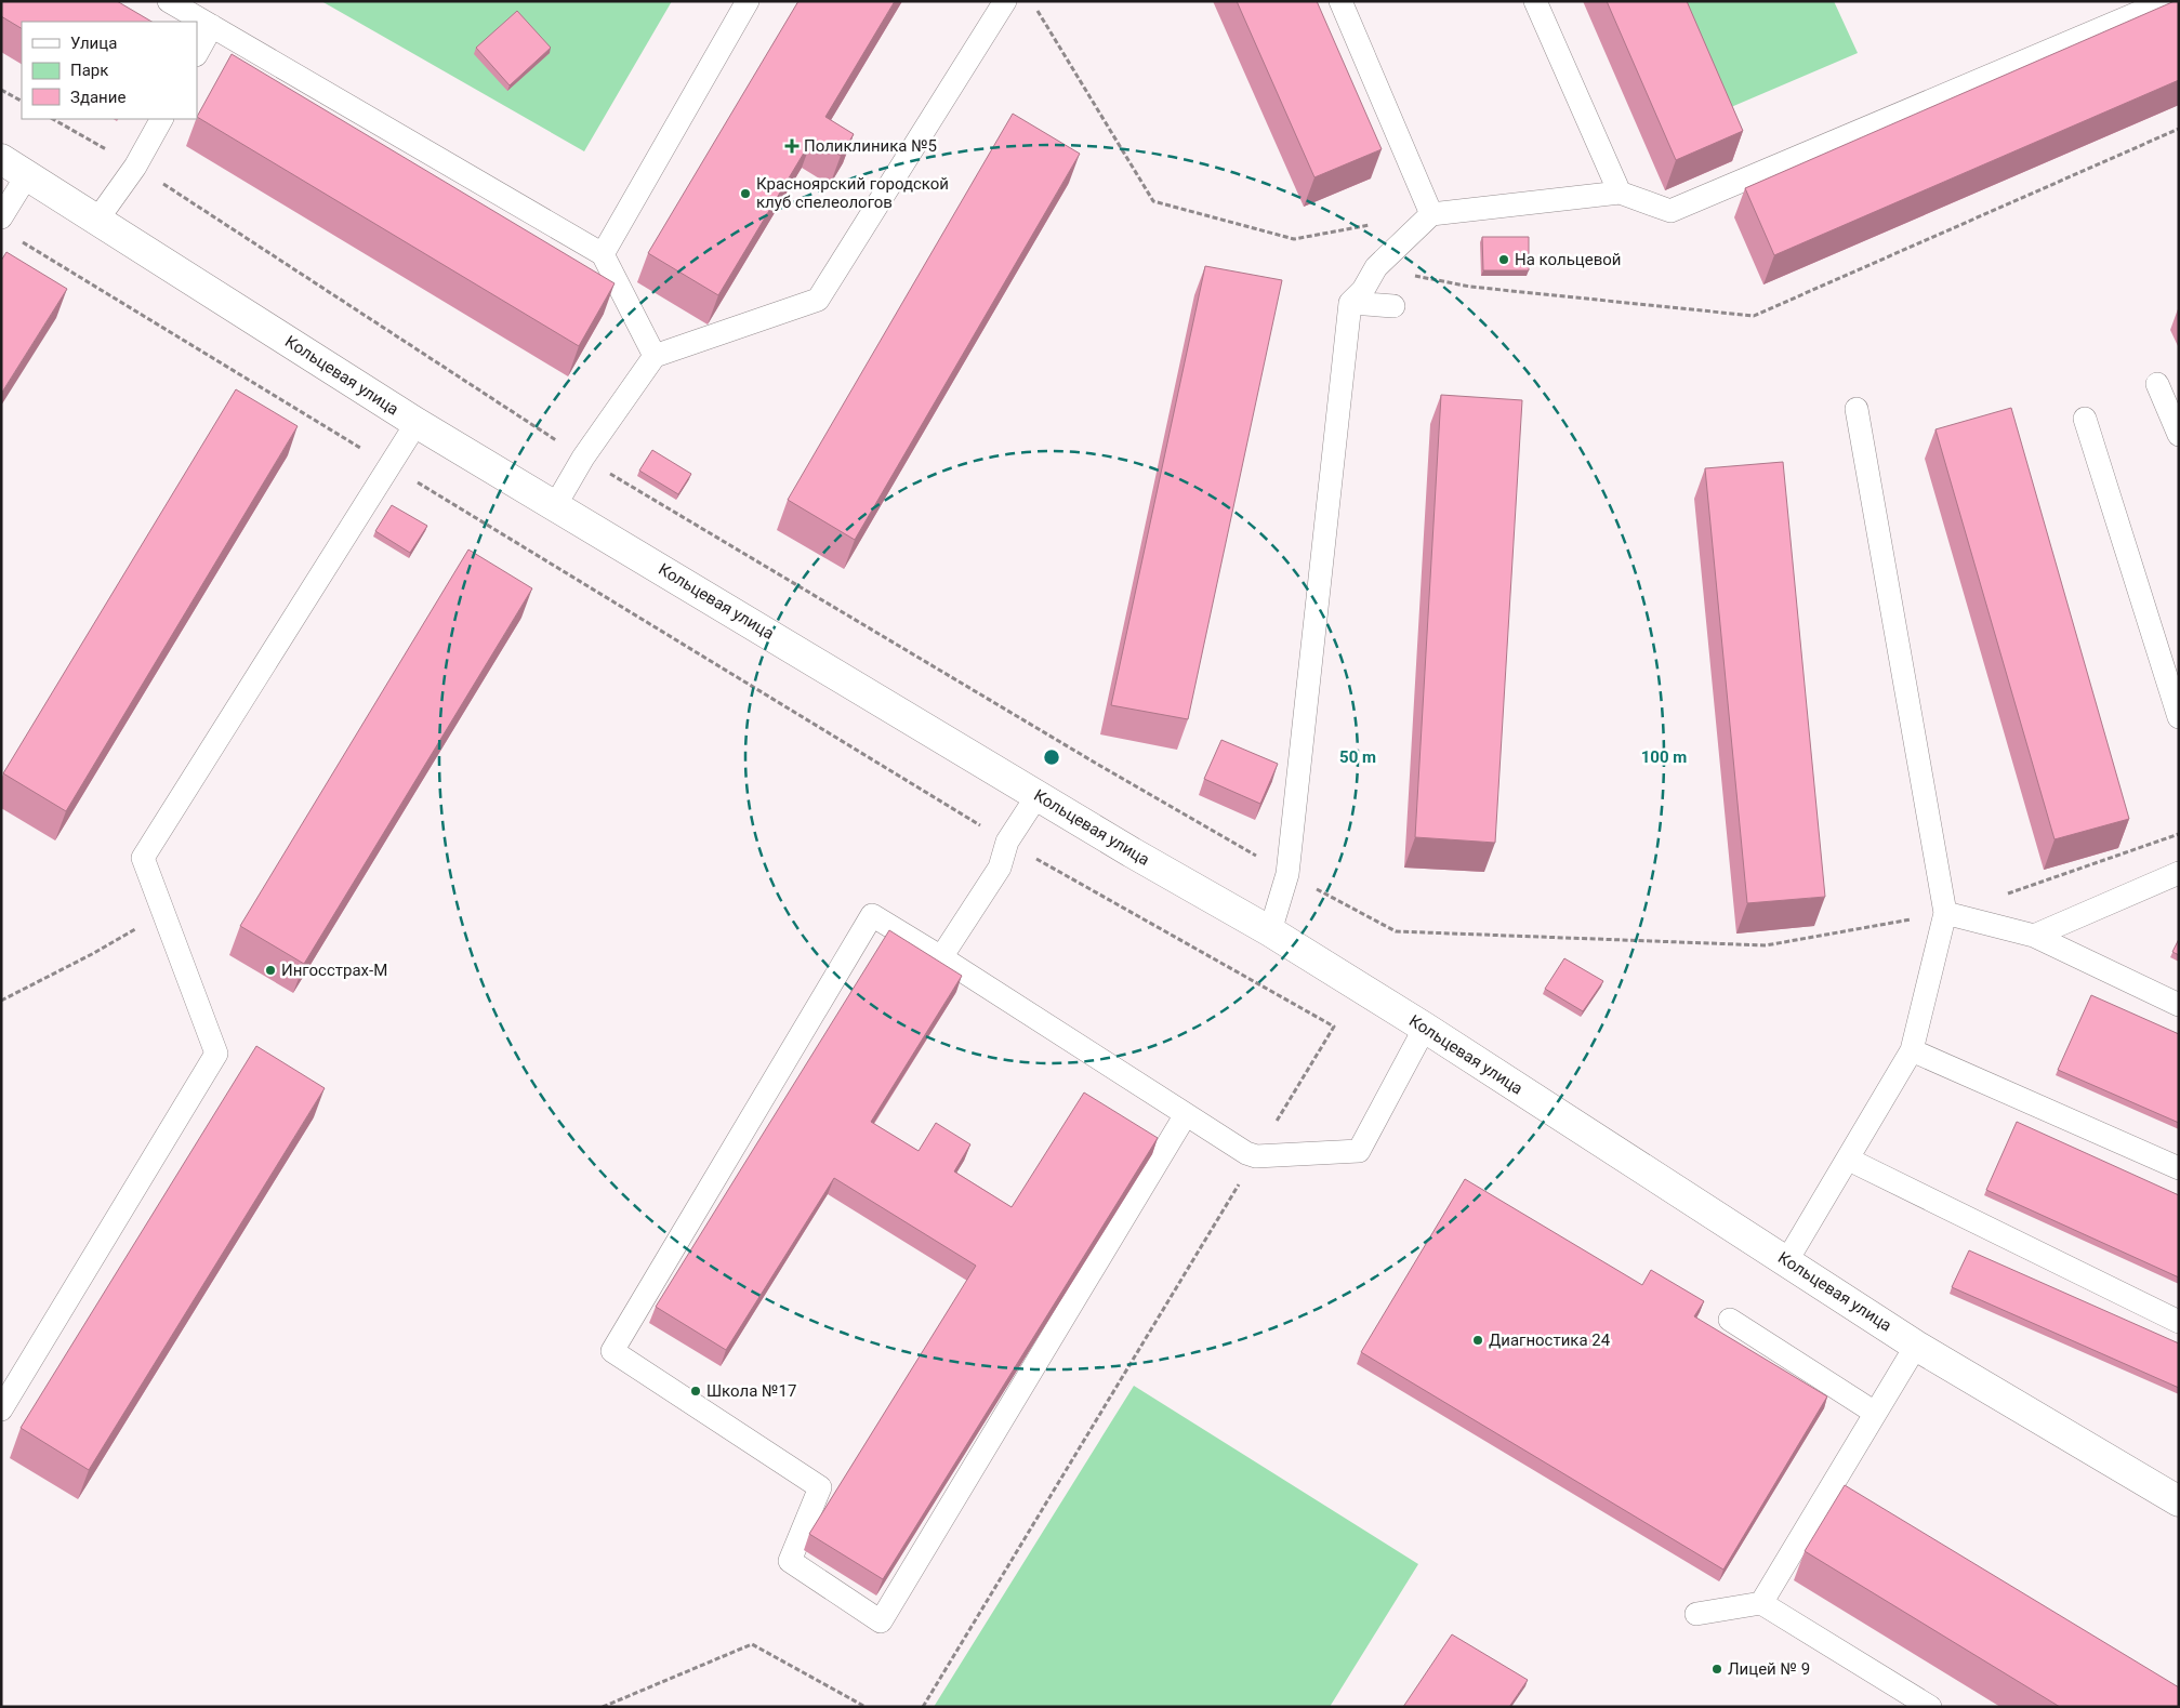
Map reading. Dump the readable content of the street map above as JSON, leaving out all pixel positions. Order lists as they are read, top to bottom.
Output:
{
  "streets": {
    "street": ["Кольцевая улица"]
  },
  "places": {
    "health": ["Поликлиника №5"],
    "other": [
      "Красноярский городской клуб спелеологов",
      "На кольцевой",
      "Ингосстрах-М",
      "Диагностика 24",
      "Школа №17",
      "Лицей № 9"
    ]
  },
  "legend": ["Улица", "Парк", "Здание"],
  "rings": ["50 m", "100 m"]
}
